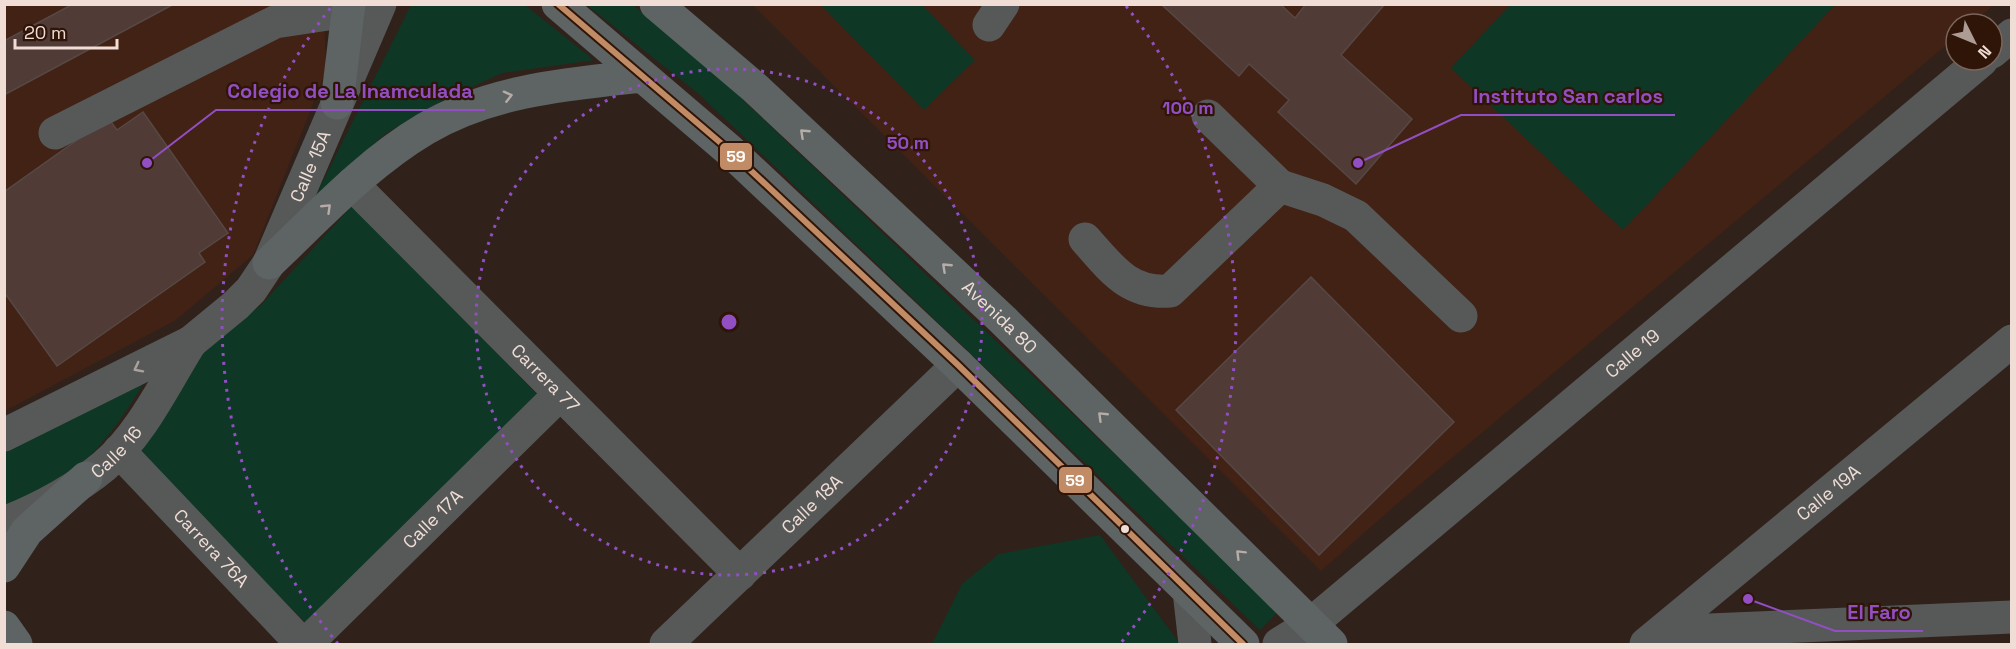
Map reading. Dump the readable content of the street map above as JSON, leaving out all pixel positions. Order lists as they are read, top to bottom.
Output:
{
  "streets": {
    "main road": ["Avenida 80"],
    "street": [
      "Calle 15A",
      "Calle 19",
      "Carrera 77",
      "Calle 16",
      "Calle 19A",
      "Calle 18A",
      "Calle 17A",
      "Carrera 76A"
    ]
  },
  "crossings": [
    ["Calle 15A", "Calle 16"],
    ["Avenida 80", "Calle 19"],
    ["Carrera 77", "Calle 18A"],
    ["Carrera 77", "Calle 17A"],
    ["Calle 16", "Carrera 76A"],
    ["Calle 17A", "Carrera 76A"]
  ],
  "places": ["Colegio de La Inamculada", "Instituto San carlos", "El Faro"],
  "lines": ["transit line 59"],
  "scale_bar": "20 m",
  "north": "bottom right",
  "rings": ["100 m", "50 m"]
}
